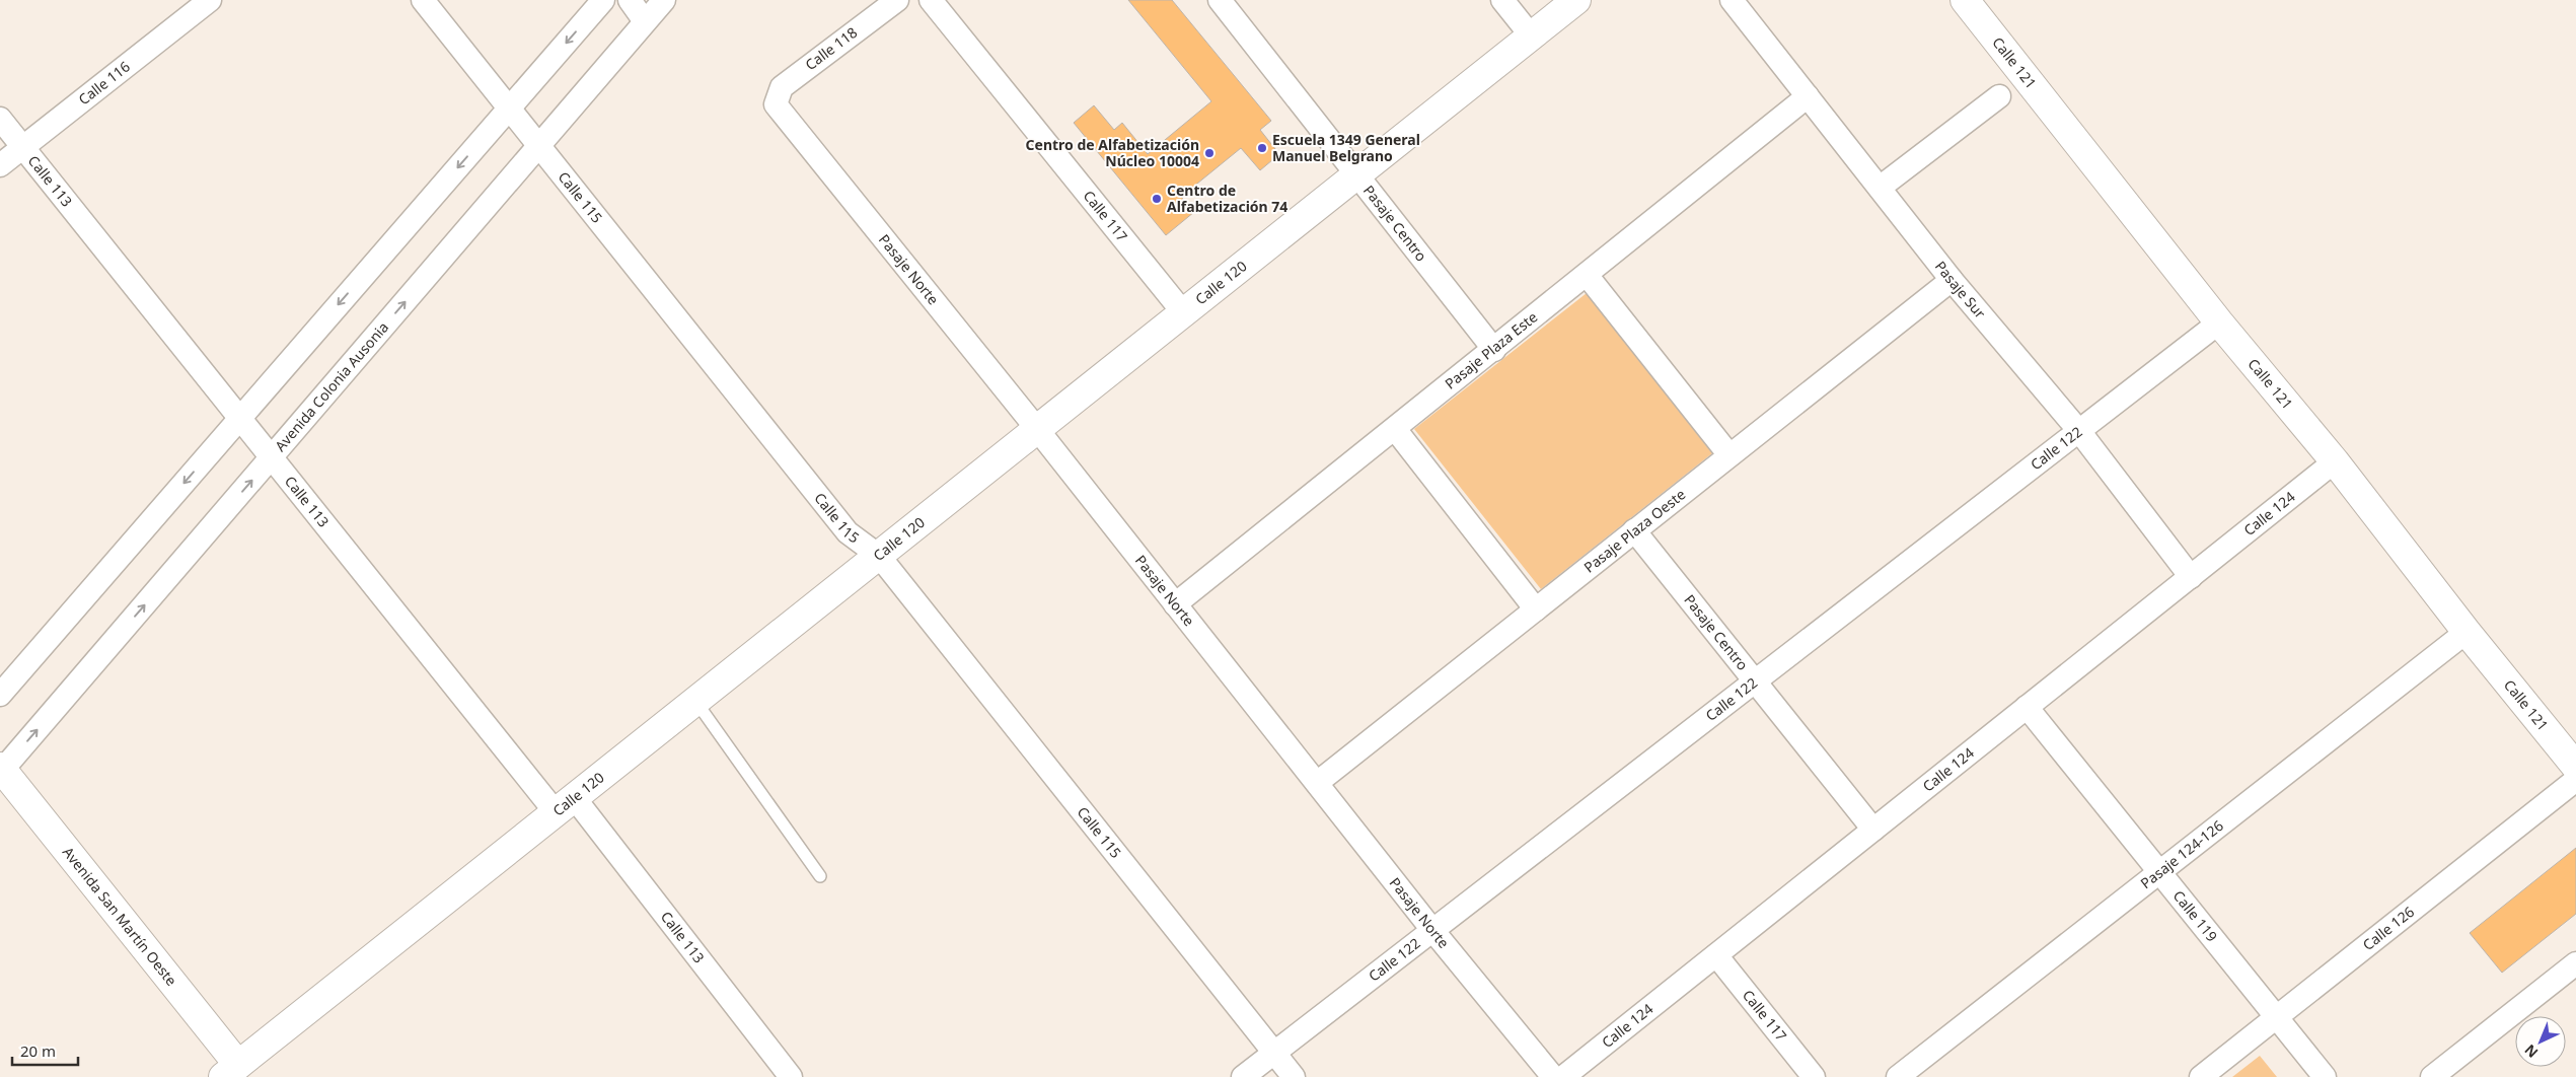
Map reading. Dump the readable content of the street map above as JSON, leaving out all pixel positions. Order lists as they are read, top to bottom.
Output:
{
  "streets": {
    "street": [
      "Calle 118",
      "Calle 121",
      "Calle 116",
      "Calle 113",
      "Calle 115",
      "Calle 117",
      "Pasaje Centro",
      "Pasaje Norte",
      "Calle 120",
      "Pasaje Sur",
      "Pasaje Plaza Este",
      "Avenida Colonia Ausonia",
      "Calle 122",
      "Calle 124",
      "Pasaje Plaza Oeste",
      "Pasaje 124-126",
      "Avenida San Martín Oeste",
      "Calle 119",
      "Calle 126"
    ]
  },
  "crossings": [
    ["Calle 118", "Pasaje Norte"],
    ["Calle 121", "Calle 122"],
    ["Calle 121", "Calle 124"],
    ["Calle 121", "Pasaje 124-126"],
    ["Calle 121", "Calle 126"],
    ["Calle 116", "Calle 113"],
    ["Calle 113", "Calle 120"],
    ["Calle 113", "Avenida Colonia Ausonia"],
    ["Calle 115", "Calle 120"],
    ["Calle 115", "Avenida Colonia Ausonia"],
    ["Calle 115", "Calle 122"],
    ["Calle 117", "Calle 120"],
    ["Calle 117", "Calle 124"],
    ["Pasaje Centro", "Calle 120"],
    ["Pasaje Centro", "Pasaje Plaza Este"],
    ["Pasaje Centro", "Calle 122"],
    ["Pasaje Centro", "Calle 124"],
    ["Pasaje Centro", "Pasaje Plaza Oeste"],
    ["Pasaje Norte", "Calle 120"],
    ["Pasaje Norte", "Pasaje Plaza Este"],
    ["Pasaje Norte", "Calle 122"],
    ["Pasaje Norte", "Pasaje Plaza Oeste"],
    ["Calle 120", "Avenida San Martín Oeste"],
    ["Pasaje Sur", "Pasaje Plaza Este"],
    ["Pasaje Sur", "Calle 122"],
    ["Pasaje Sur", "Calle 124"],
    ["Pasaje Sur", "Pasaje Plaza Oeste"],
    ["Avenida Colonia Ausonia", "Avenida San Martín Oeste"],
    ["Calle 124", "Calle 119"],
    ["Pasaje 124-126", "Calle 119"],
    ["Calle 119", "Calle 126"]
  ],
  "places": ["Escuela 1349 General Manuel Belgrano", "Centro de Alfabetización Núcleo 10004", "Centro de Alfabetización 74"],
  "scale_bar": "20 m",
  "north": "bottom left"
}
